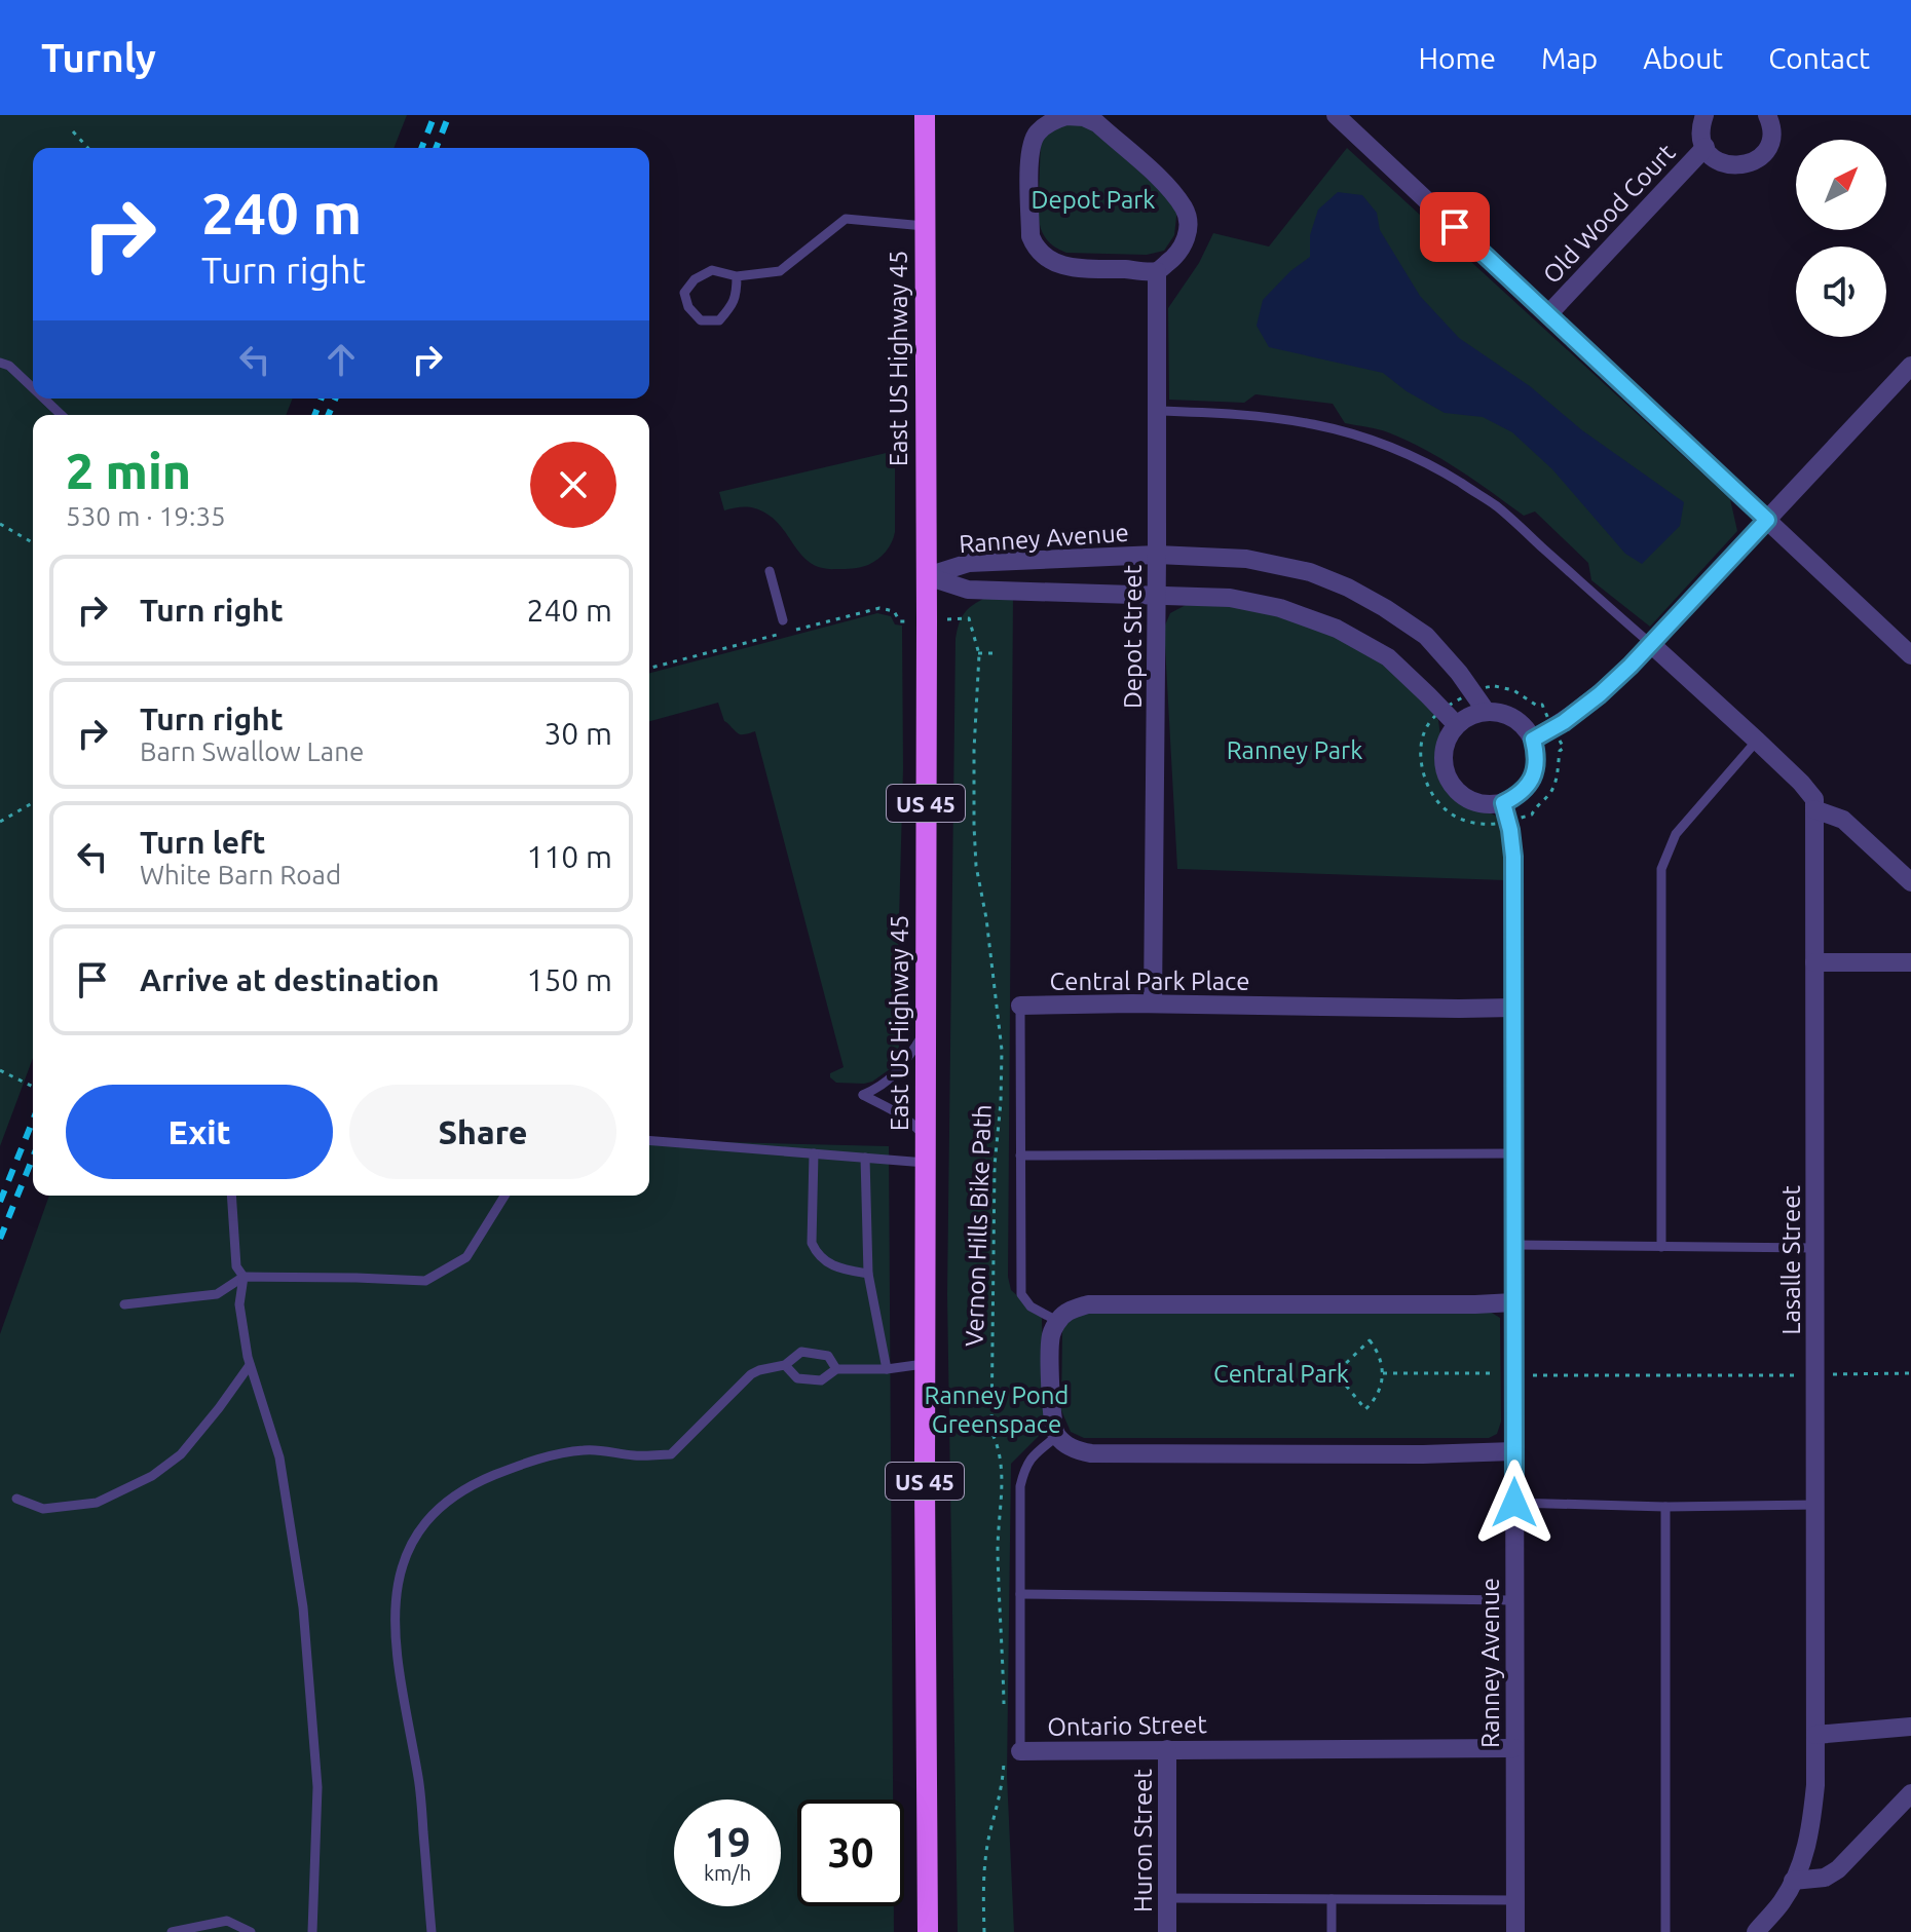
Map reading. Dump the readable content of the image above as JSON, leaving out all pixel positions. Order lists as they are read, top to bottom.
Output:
{
  "streets": {
    "main road": ["East US Highway 45", "US 45"],
    "street": [
      "Old Wood Court",
      "Ranney Avenue",
      "Depot Street",
      "Central Park Place",
      "Lasalle Street",
      "Ontario Street",
      "Huron Street"
    ],
    "path": ["Vernon Hills Bike Path"]
  },
  "crossings": [
    ["East US Highway 45", "Ranney Avenue"],
    ["Ranney Avenue", "Depot Street"],
    ["Ranney Avenue", "Central Park Place"],
    ["Ranney Avenue", "Ontario Street"],
    ["Depot Street", "Central Park Place"],
    ["Ontario Street", "Huron Street"]
  ],
  "parks": [
    "Depot Park",
    "Ranney Park",
    "Central Park",
    "Ranney Pond Greenspace"
  ],
  "north": "top right",
  "page": {
    "header": "Turnly",
    "nav": [
      "Home",
      "Map",
      "About",
      "Contact"
    ],
    "turn": ["240 m", "Turn right"],
    "heading": ["2 min", "530 m · 19:35"],
    "list": [
      {
        "name": "Turn right",
        "value": "240 m"
      },
      {
        "name": "Turn right",
        "note": "Barn Swallow Lane",
        "value": "30 m"
      },
      {
        "name": "Turn left",
        "note": "White Barn Road",
        "value": "110 m"
      },
      {
        "name": "Arrive at destination",
        "value": "150 m"
      }
    ],
    "buttons": ["Exit", "Share"],
    "speed": "19 km/h",
    "limit": "30"
  }
}
